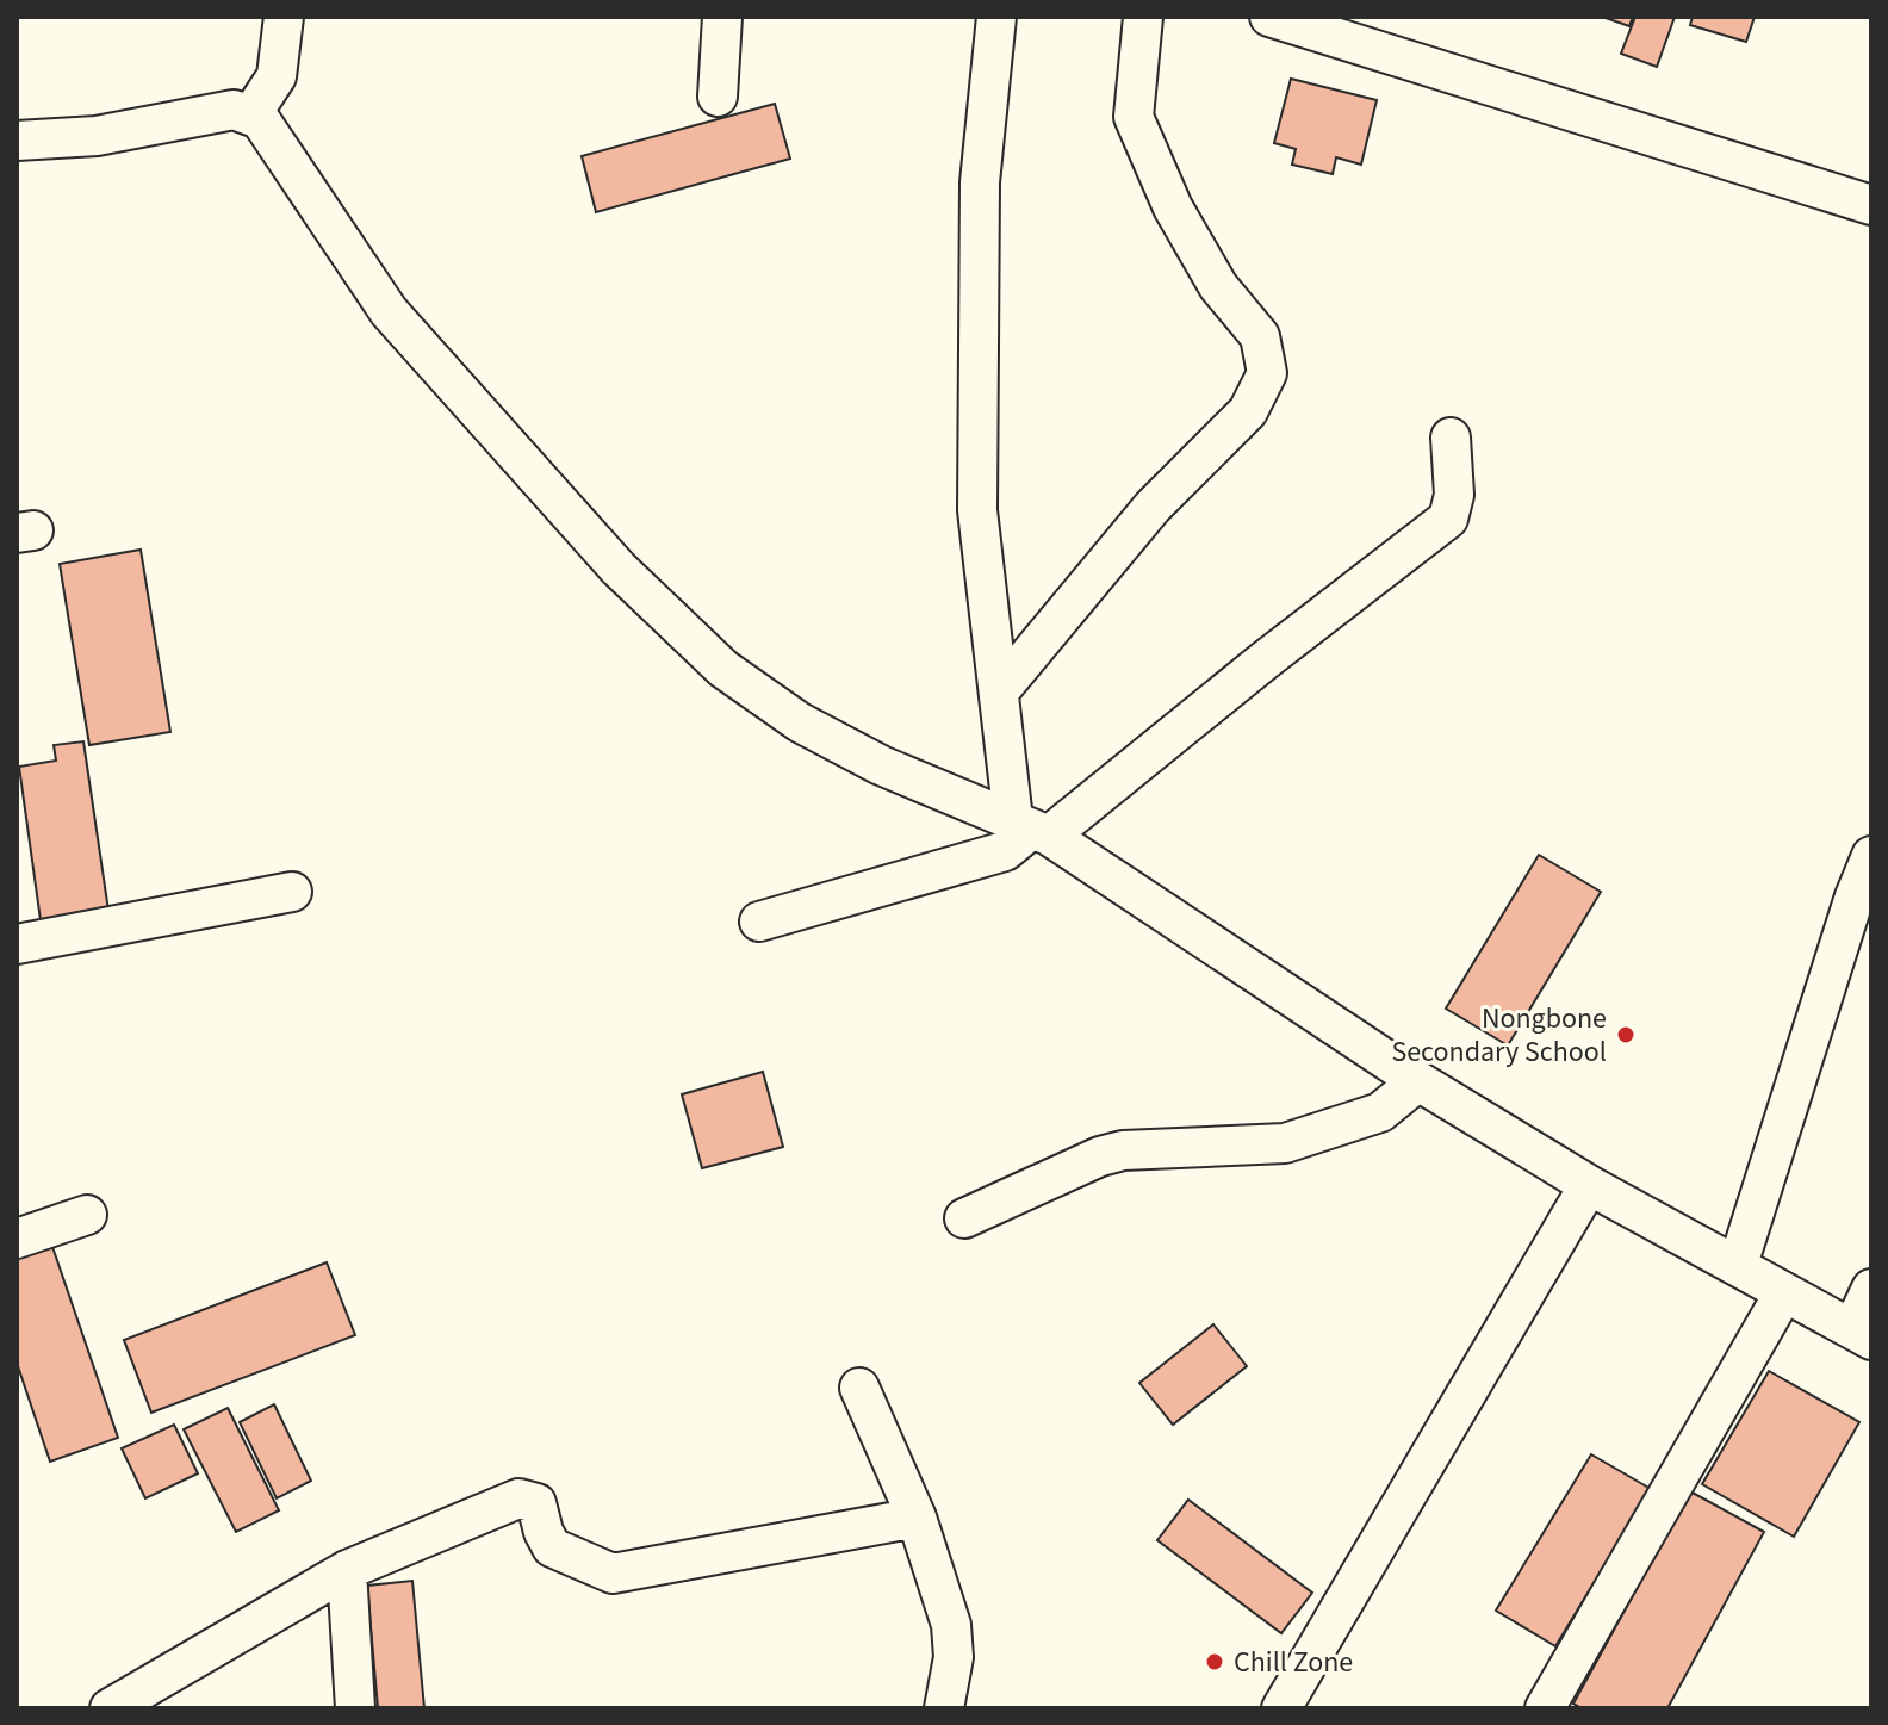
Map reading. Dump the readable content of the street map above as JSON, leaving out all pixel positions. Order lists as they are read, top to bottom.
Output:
{
  "places": ["Nongbone Secondary School", "Chill Zone"]
}
